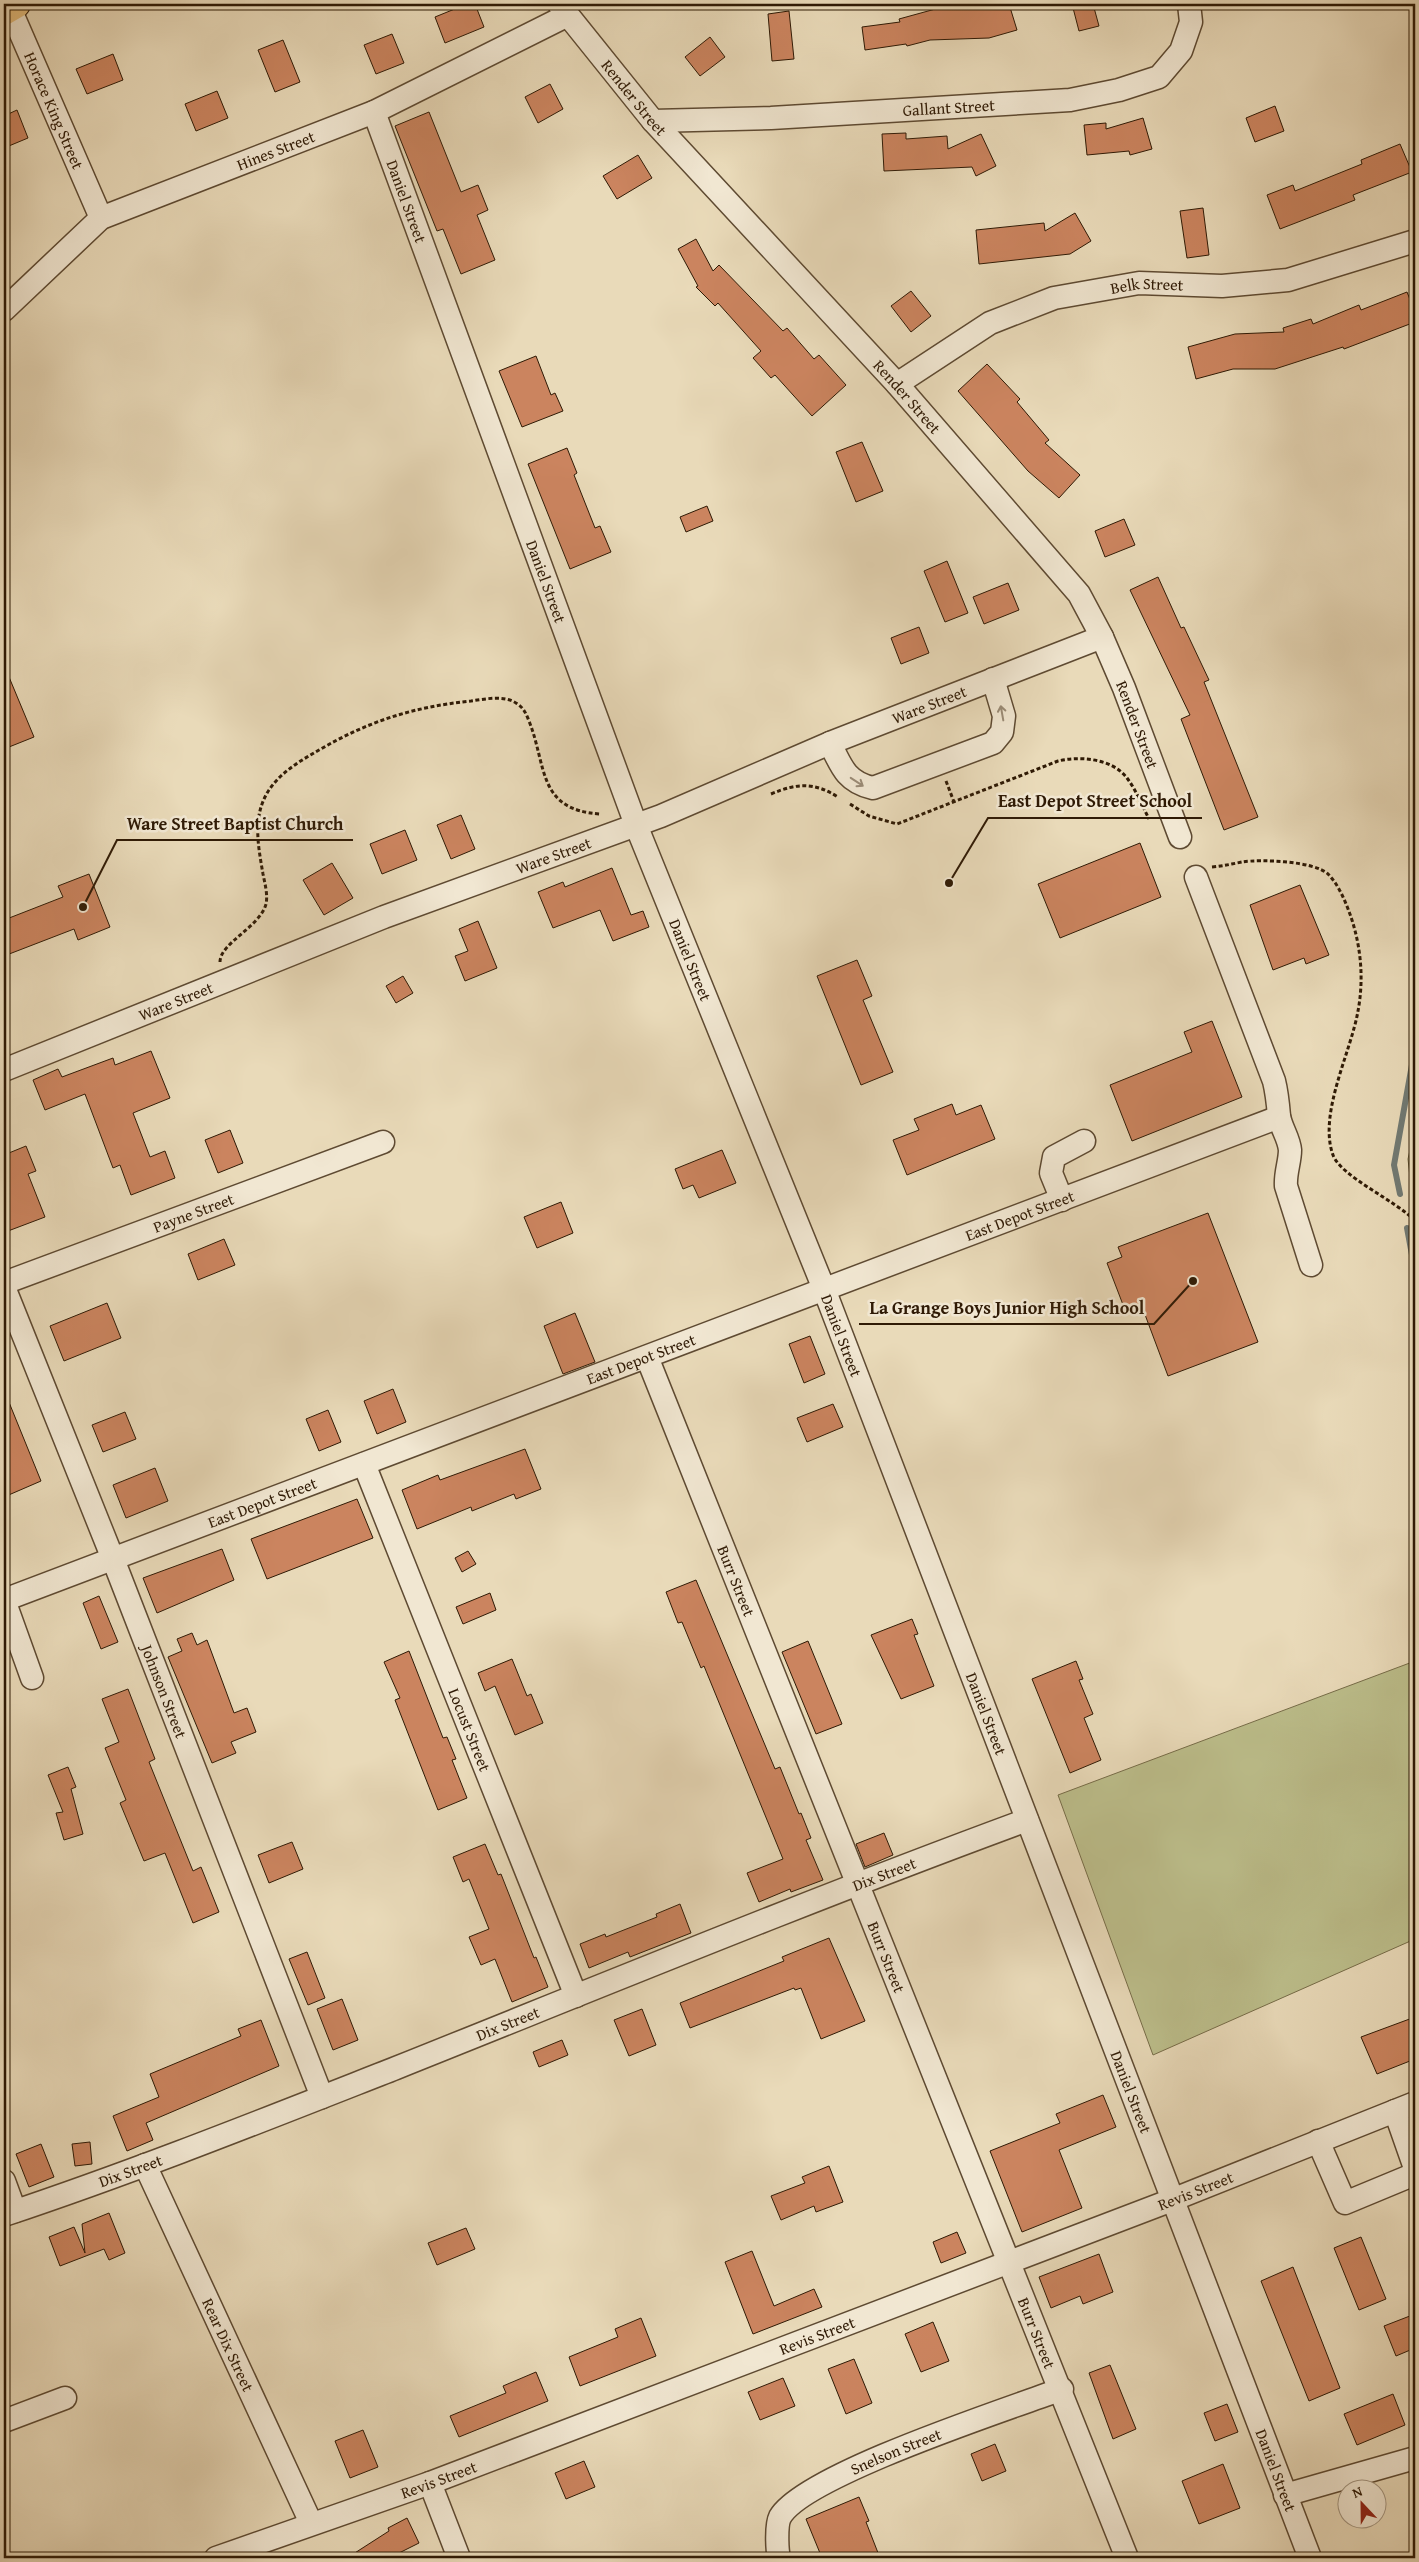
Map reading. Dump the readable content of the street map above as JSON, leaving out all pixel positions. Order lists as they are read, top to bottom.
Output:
{
  "streets": {
    "street": [
      "Render Street",
      "Gallant Street",
      "Horace King Street",
      "Hines Street",
      "Daniel Street",
      "Belk Street",
      "Ware Street",
      "Payne Street",
      "East Depot Street",
      "Burr Street",
      "Johnson Street",
      "Locust Street",
      "Dix Street",
      "Revis Street",
      "Rear Dix Street",
      "Snelson Street"
    ]
  },
  "crossings": [
    ["Render Street", "Gallant Street"],
    ["Render Street", "Hines Street"],
    ["Render Street", "Belk Street"],
    ["Render Street", "Ware Street"],
    ["Horace King Street", "Hines Street"],
    ["Hines Street", "Daniel Street"],
    ["Daniel Street", "Ware Street"],
    ["Daniel Street", "East Depot Street"],
    ["Daniel Street", "Dix Street"],
    ["Daniel Street", "Revis Street"],
    ["Payne Street", "Johnson Street"],
    ["East Depot Street", "Burr Street"],
    ["East Depot Street", "Johnson Street"],
    ["East Depot Street", "Locust Street"],
    ["Burr Street", "Dix Street"],
    ["Burr Street", "Revis Street"],
    ["Burr Street", "Snelson Street"],
    ["Johnson Street", "Dix Street"],
    ["Locust Street", "Dix Street"],
    ["Dix Street", "Rear Dix Street"],
    ["Revis Street", "Rear Dix Street"]
  ],
  "places": ["East Depot Street School", "Ware Street Baptist Church", "La Grange Boys Junior High School"],
  "north": "top"
}
